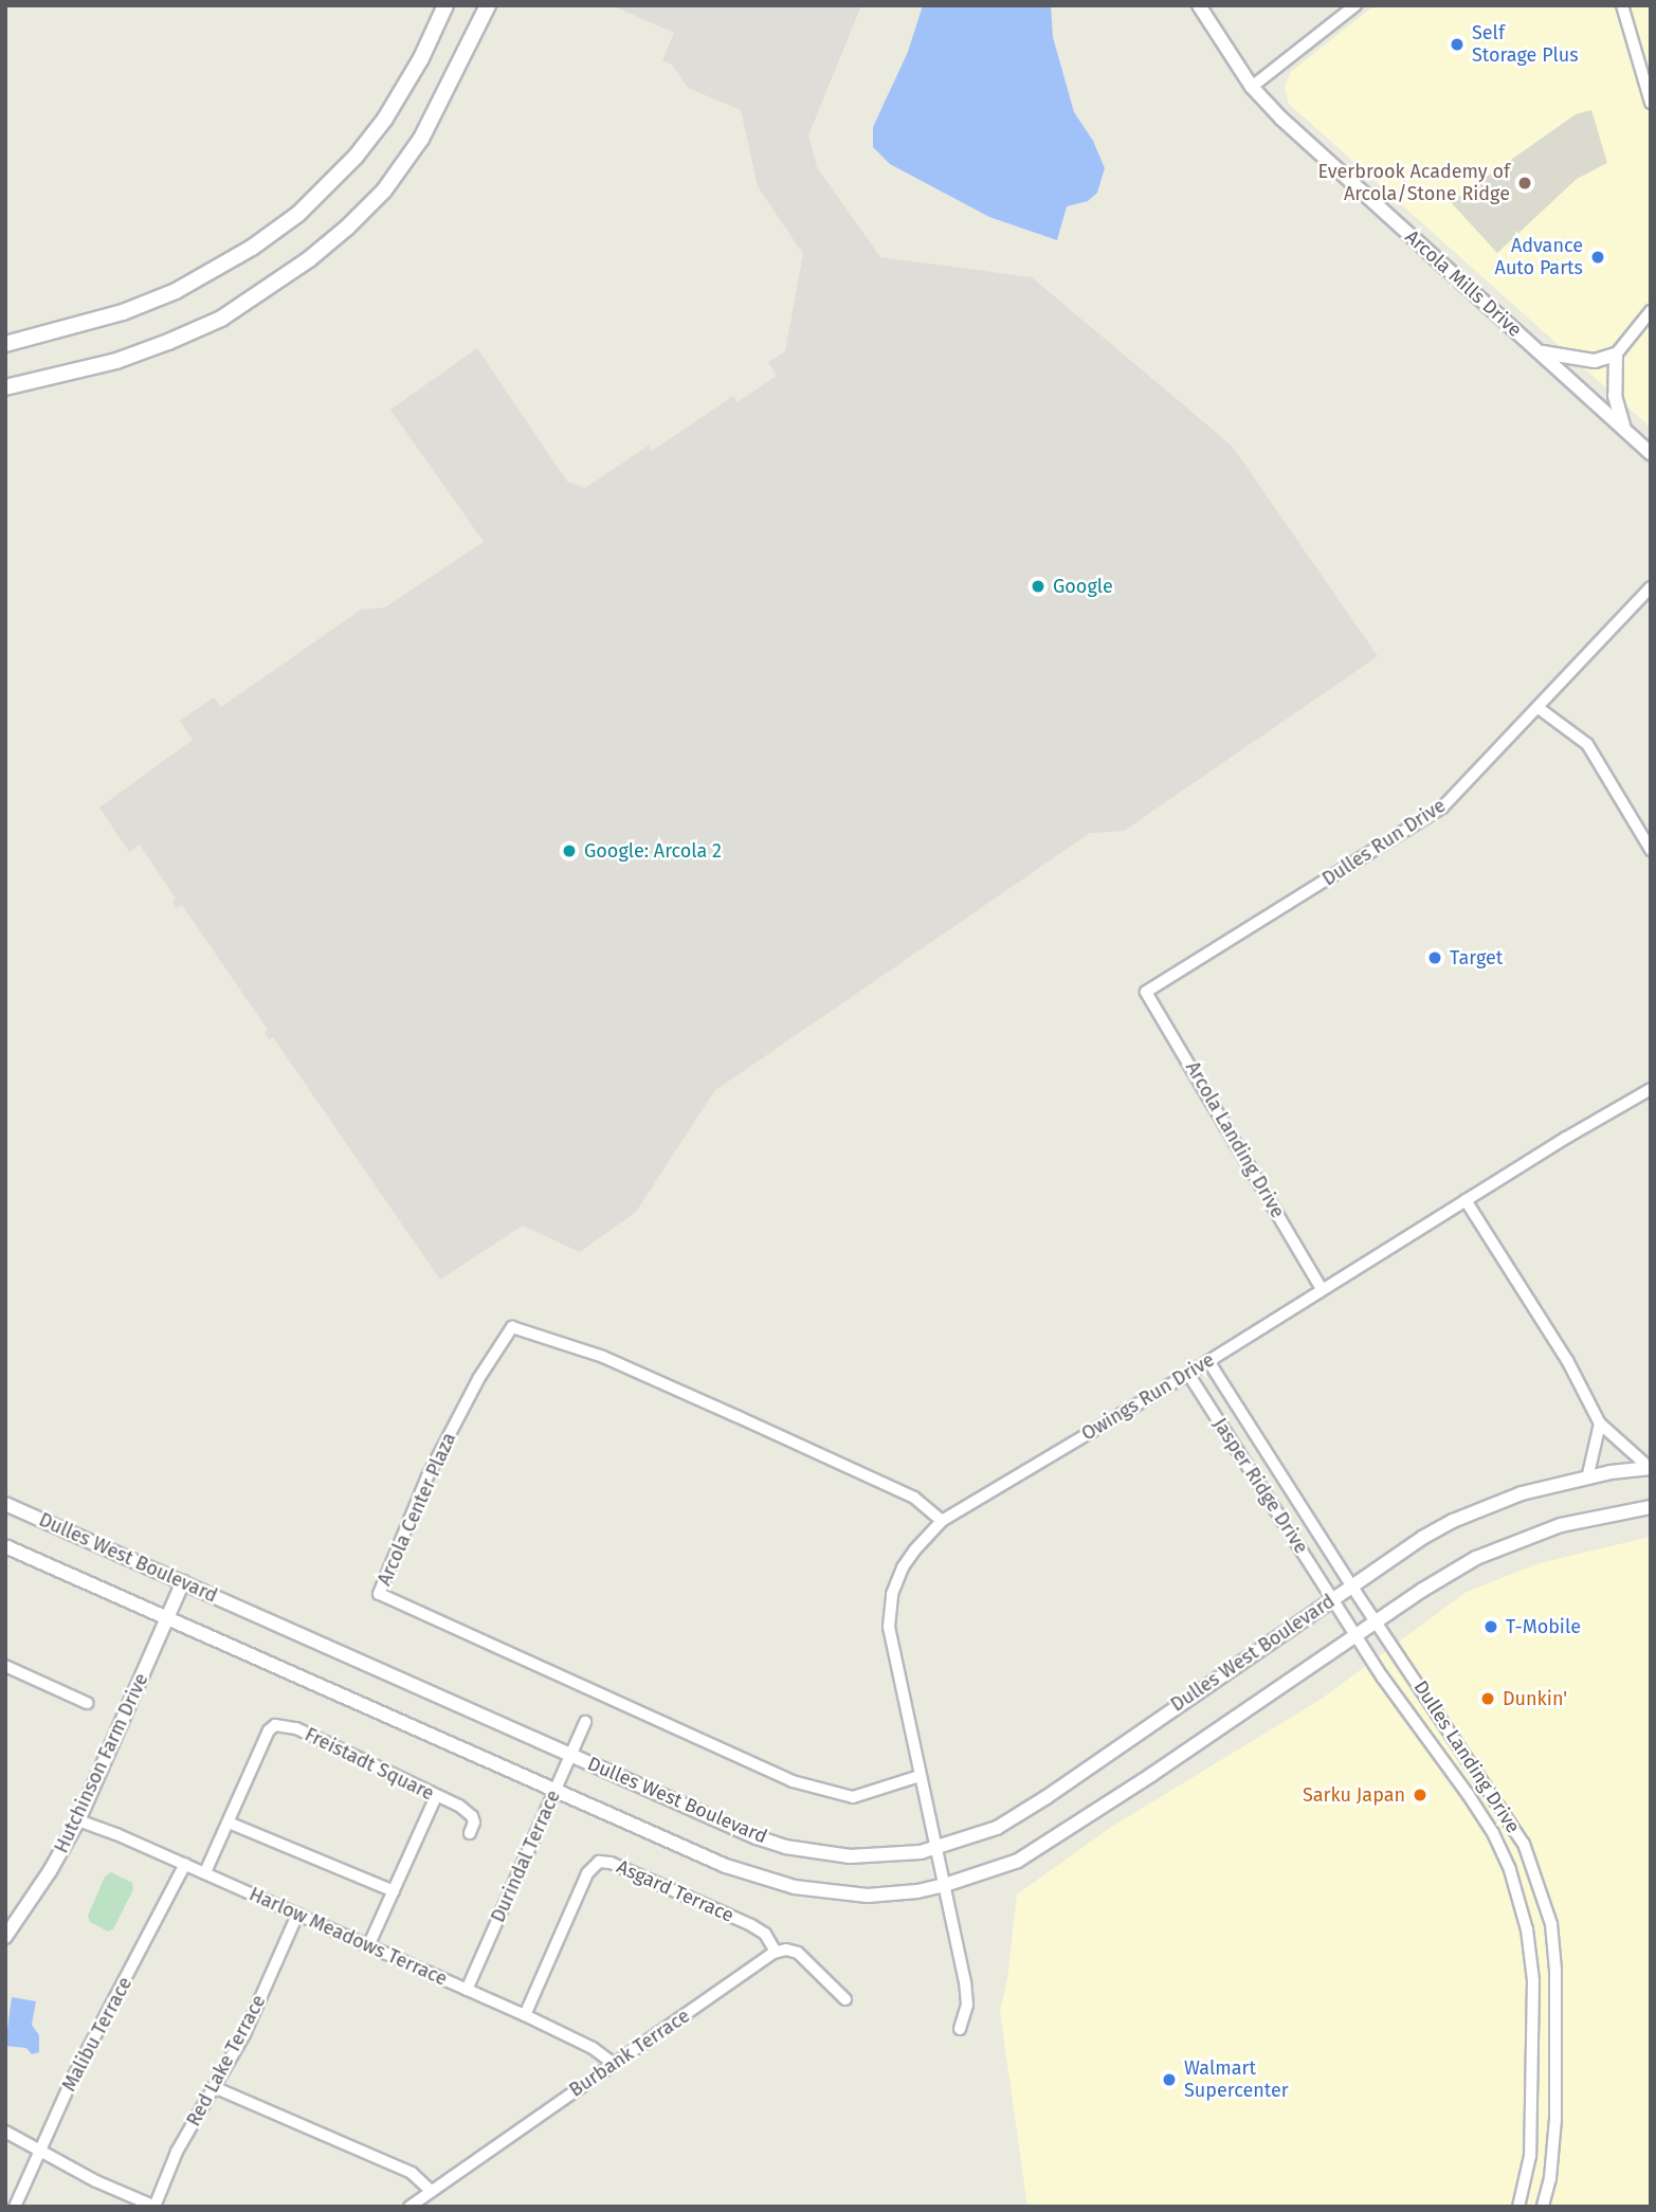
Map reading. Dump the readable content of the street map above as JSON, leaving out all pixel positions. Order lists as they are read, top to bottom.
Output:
{
  "streets": {
    "street": [
      "Arcola Mills Drive",
      "Dulles Run Drive",
      "Arcola Landing Drive",
      "Owings Run Drive",
      "Jasper Ridge Drive",
      "Arcola Center Plaza",
      "Dulles West Boulevard",
      "Dulles Landing Drive",
      "Hutchinson Farm Drive",
      "Freistadt Square",
      "Durindal Terrace",
      "Asgard Terrace",
      "Harlow Meadows Terrace",
      "Malibu Terrace",
      "Burbank Terrace",
      "Red Lake Terrace"
    ]
  },
  "crossings": [
    ["Dulles Run Drive", "Arcola Landing Drive"],
    ["Arcola Landing Drive", "Owings Run Drive"],
    ["Owings Run Drive", "Jasper Ridge Drive"],
    ["Owings Run Drive", "Arcola Center Plaza"],
    ["Owings Run Drive", "Dulles West Boulevard"],
    ["Jasper Ridge Drive", "Dulles West Boulevard"],
    ["Jasper Ridge Drive", "Dulles Landing Drive"],
    ["Dulles West Boulevard", "Dulles Landing Drive"],
    ["Dulles West Boulevard", "Hutchinson Farm Drive"],
    ["Dulles West Boulevard", "Durindal Terrace"],
    ["Hutchinson Farm Drive", "Harlow Meadows Terrace"],
    ["Freistadt Square", "Harlow Meadows Terrace"],
    ["Durindal Terrace", "Harlow Meadows Terrace"],
    ["Asgard Terrace", "Harlow Meadows Terrace"],
    ["Asgard Terrace", "Burbank Terrace"],
    ["Harlow Meadows Terrace", "Malibu Terrace"],
    ["Harlow Meadows Terrace", "Burbank Terrace"],
    ["Harlow Meadows Terrace", "Red Lake Terrace"]
  ],
  "places": [
    "Self Storage Plus",
    "Everbrook Academy of Arcola/Stone Ridge",
    "Advance Auto Parts",
    "Google",
    "Google: Arcola 2",
    "Target",
    "T-Mobile",
    "Dunkin'",
    "Sarku Japan",
    "Walmart Supercenter"
  ]
}
